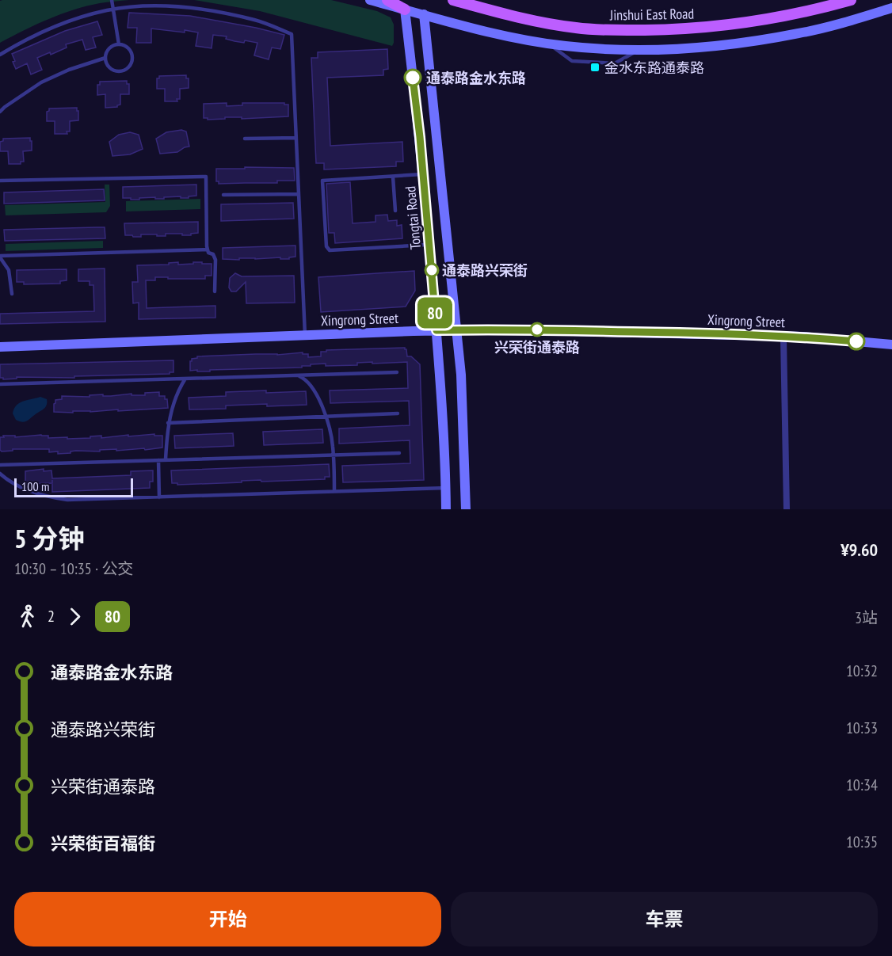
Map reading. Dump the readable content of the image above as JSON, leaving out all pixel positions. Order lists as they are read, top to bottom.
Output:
{
  "streets": {
    "main road": ["Jinshui East Road"],
    "street": ["Tongtai Road", "Xingrong Street"]
  },
  "crossings": [
    ["Tongtai Road", "Xingrong Street"]
  ],
  "places": {
    "transit": ["金水东路通泰路"],
    "other": ["通泰路金水东路", "通泰路兴荣街", "兴荣街通泰路"]
  },
  "lines": ["bus line 80"],
  "scale_bar": "100 m",
  "page": {
    "on_map": "80",
    "scale": "100 m",
    "heading": ["5 分钟", "10:30 – 10:35 · 公交", "¥9.60"],
    "legs": ["2", "80", "3站"],
    "list": [
      {
        "name": "通泰路金水东路",
        "value": "10:32"
      },
      {
        "name": "通泰路兴荣街",
        "value": "10:33"
      },
      {
        "name": "兴荣街通泰路",
        "value": "10:34"
      },
      {
        "name": "兴荣街百福街",
        "value": "10:35"
      }
    ],
    "buttons": ["开始", "车票"]
  }
}
